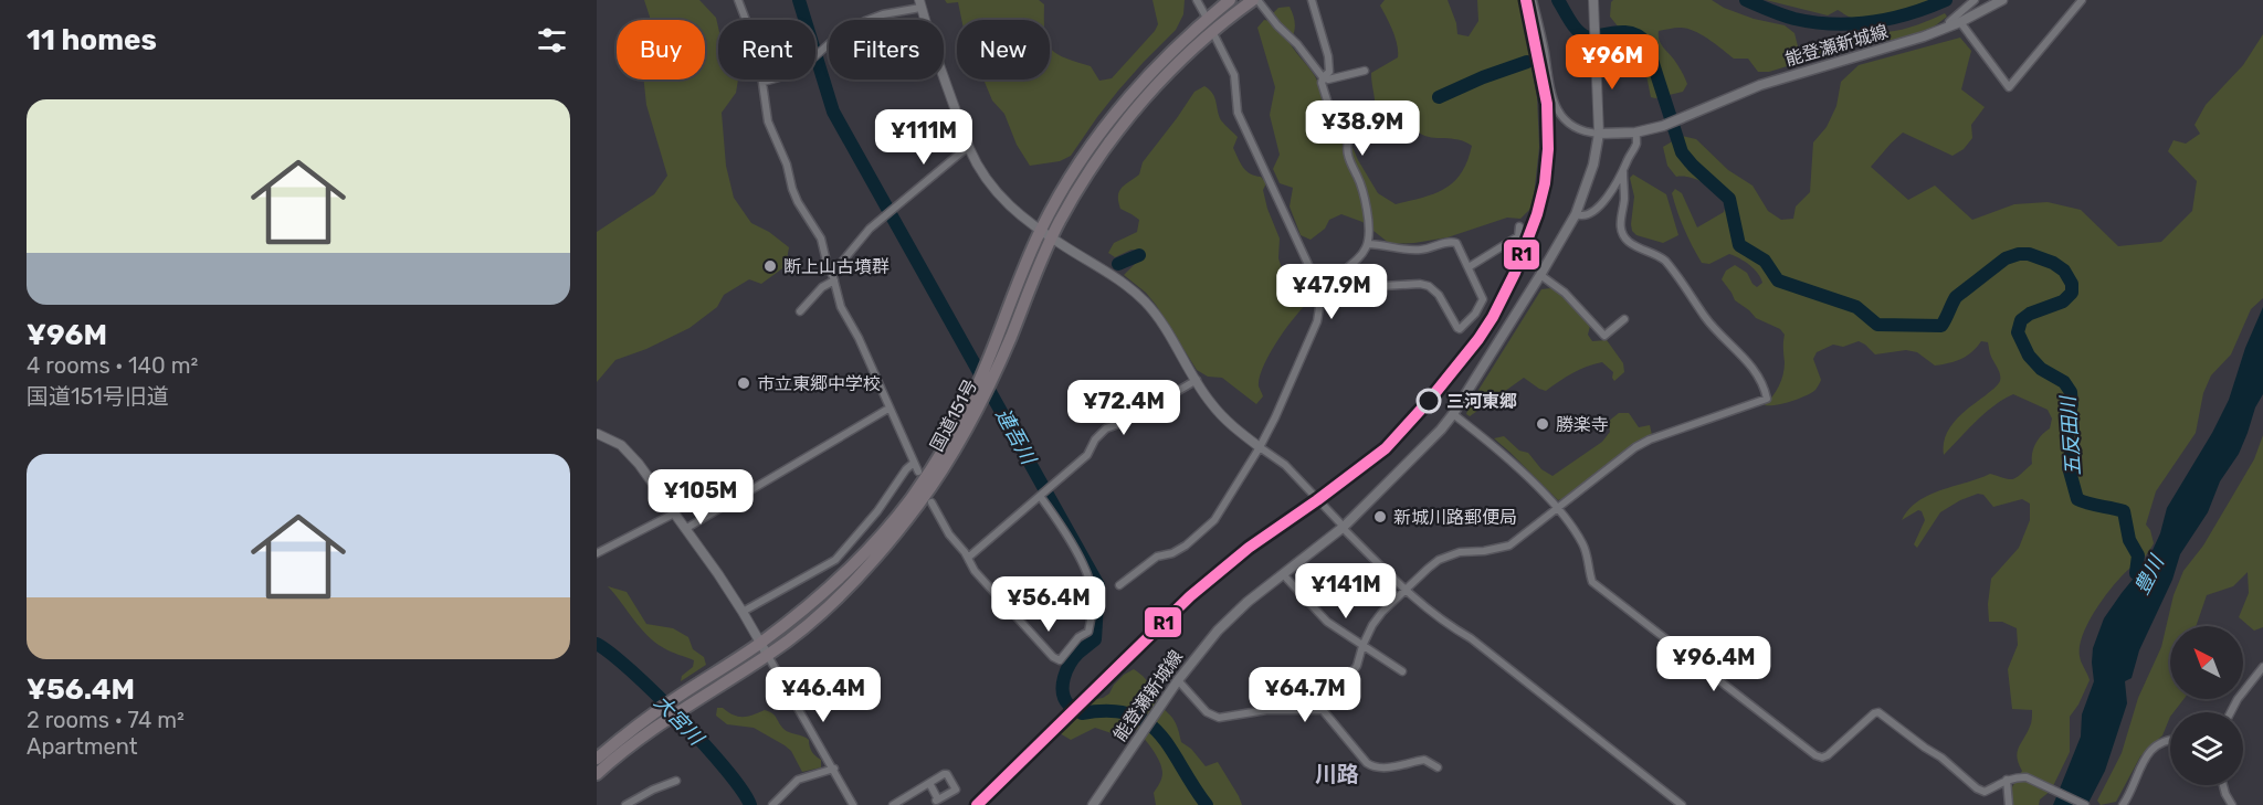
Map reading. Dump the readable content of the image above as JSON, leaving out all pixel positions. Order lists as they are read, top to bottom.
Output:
{
  "streets": {
    "highway": ["国道151号"],
    "main road": ["能登瀬新城線"]
  },
  "districts": ["川路"],
  "water": [
    "連吾川",
    "五反田川",
    "豊川",
    "大宮川"
  ],
  "places": [
    "断上山古墳群",
    "市立東郷中学校",
    "三河東郷",
    "勝楽寺",
    "新城川路郵便局"
  ],
  "lines": ["transit line R1"],
  "north": "top left",
  "page": {
    "heading": "11 homes",
    "chip": [
      "Buy",
      "Rent",
      "Filters",
      "New"
    ],
    "price": [
      "¥96M",
      "¥38.9M",
      "¥111M",
      "¥47.9M",
      "¥72.4M",
      "¥105M",
      "¥141M",
      "¥56.4M",
      "¥96.4M",
      "¥46.4M",
      "¥64.7M"
    ],
    "list": [
      {
        "name": "¥96M",
        "note": "4 rooms · 140 m² · 国道151号旧道"
      },
      {
        "name": "¥56.4M",
        "note": "2 rooms · 74 m² · Apartment"
      }
    ]
  }
}
